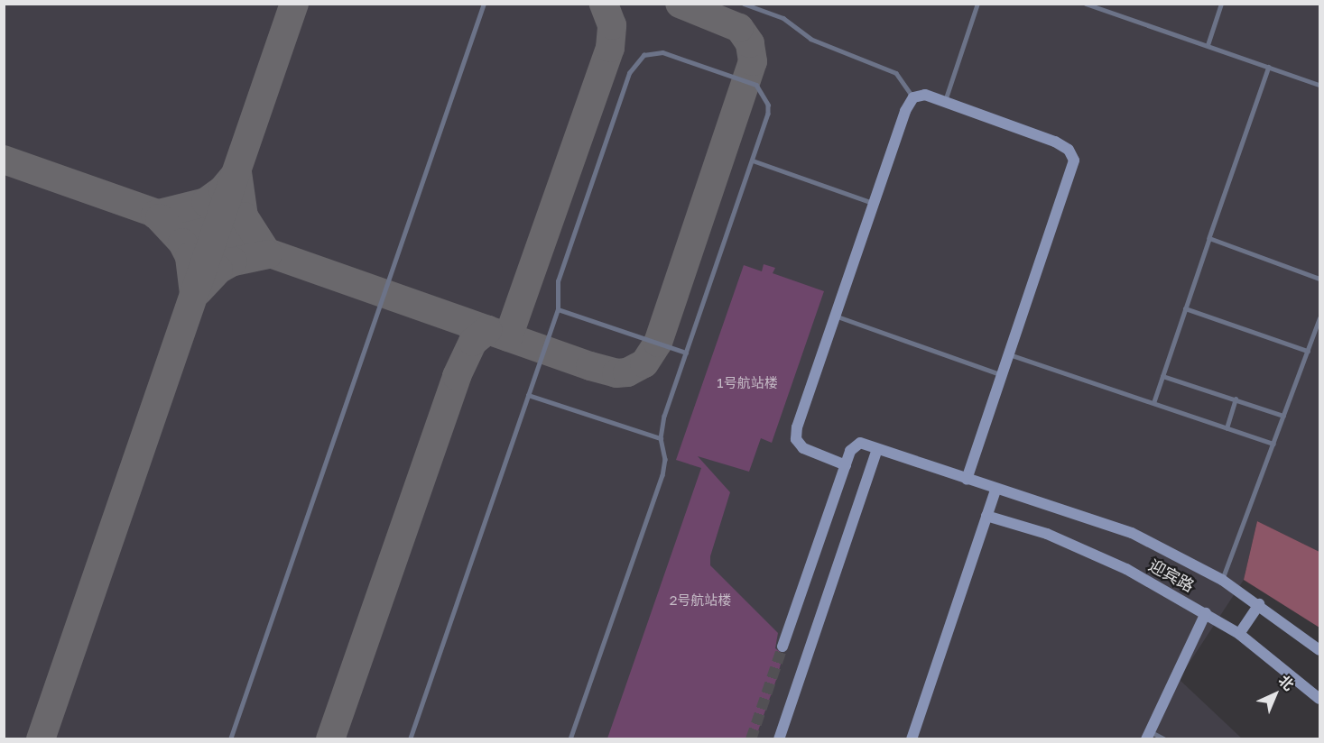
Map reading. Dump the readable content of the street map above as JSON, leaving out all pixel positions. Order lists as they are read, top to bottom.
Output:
{
  "streets": {
    "street": ["迎宾路"]
  },
  "house_numbers": ["1号航站楼", "2号航站楼"],
  "north": "top right"
}
